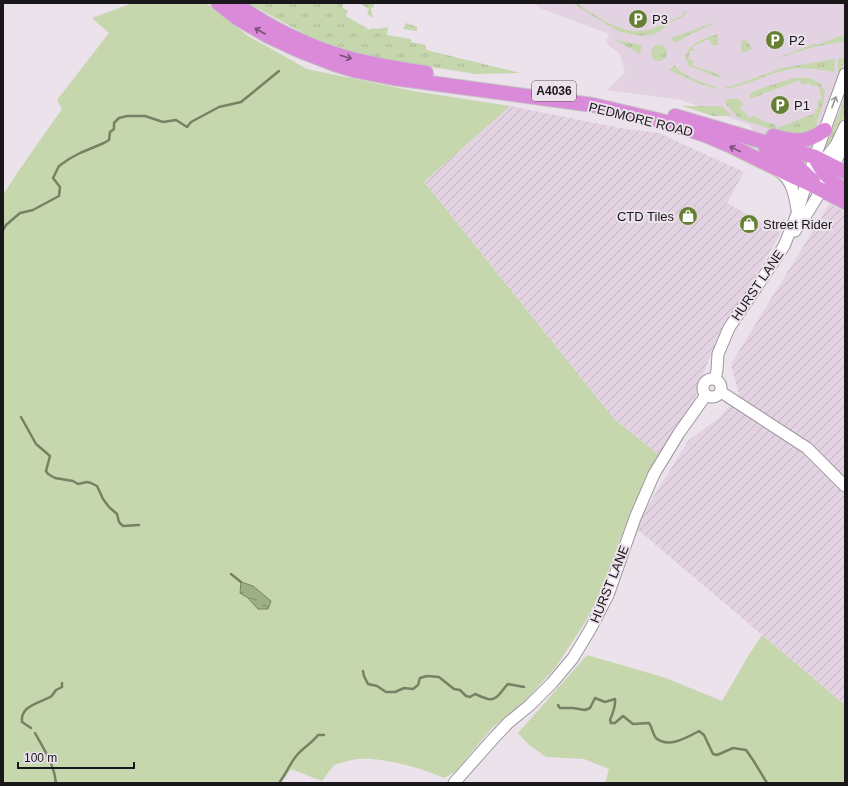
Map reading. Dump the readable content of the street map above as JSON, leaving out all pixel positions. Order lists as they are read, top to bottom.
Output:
{
  "streets": {
    "highway": ["A4036", "PEDMORE ROAD"],
    "street": ["HURST LANE"]
  },
  "crossings": [
    ["A4036", "PEDMORE ROAD"],
    ["PEDMORE ROAD", "HURST LANE"]
  ],
  "places": {
    "parking": ["P3", "P2", "P1"],
    "shop": ["CTD Tiles", "Street Rider"]
  },
  "scale_bar": "100 m"
}
